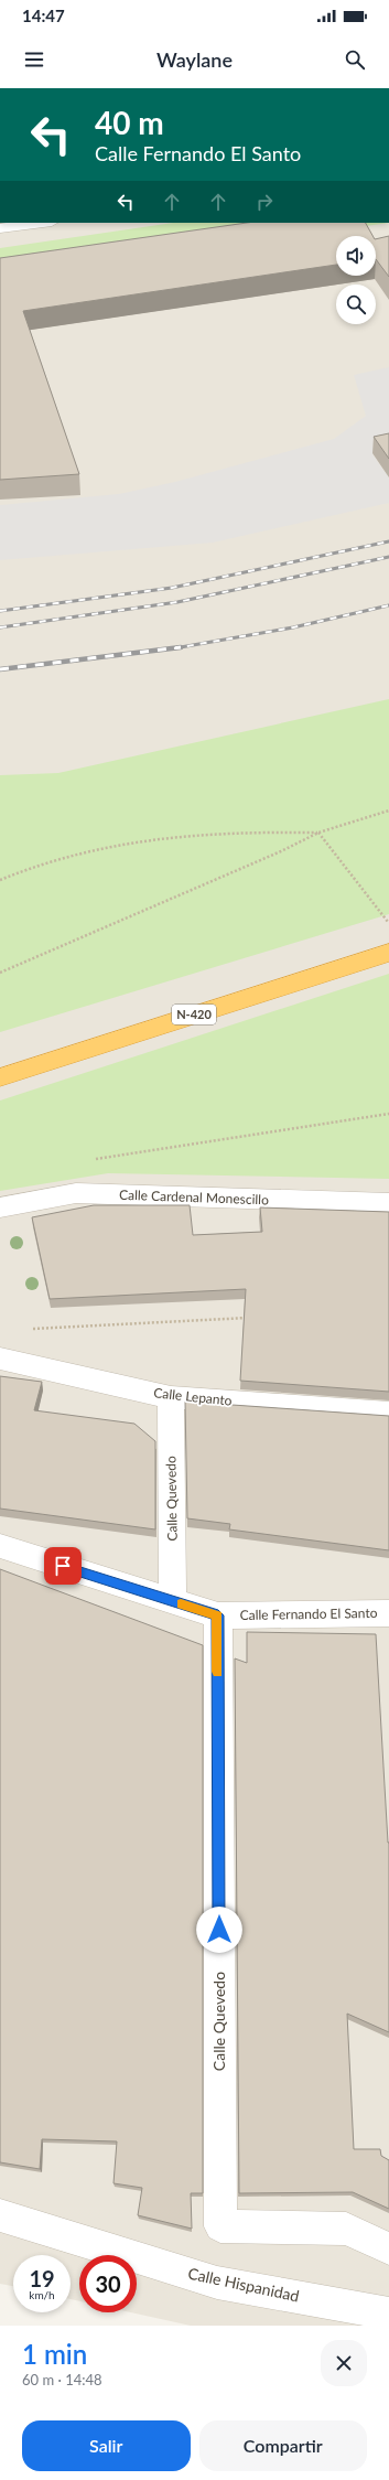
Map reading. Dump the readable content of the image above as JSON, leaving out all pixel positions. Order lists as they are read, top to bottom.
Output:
{
  "streets": {
    "highway": ["N-420"],
    "street": [
      "Calle Cardenal Monescillo",
      "Calle Lepanto",
      "Calle Quevedo",
      "Calle Fernando El Santo",
      "Calle Hispanidad"
    ]
  },
  "crossings": [
    ["Calle Lepanto", "Calle Quevedo"],
    ["Calle Quevedo", "Calle Fernando El Santo"]
  ],
  "page": {
    "status": "14:47",
    "header": "Waylane",
    "turn": ["40 m", "Calle Fernando El Santo"],
    "speed": "19 km/h",
    "limit": "30",
    "heading": ["1 min", "60 m · 14:48"],
    "buttons": ["Salir", "Compartir"]
  }
}
